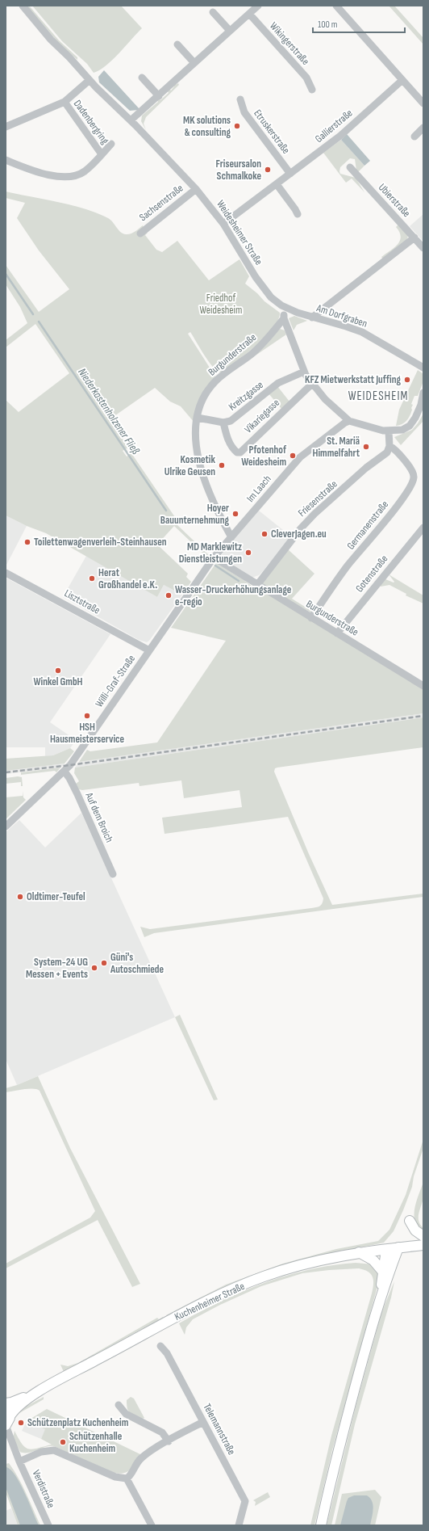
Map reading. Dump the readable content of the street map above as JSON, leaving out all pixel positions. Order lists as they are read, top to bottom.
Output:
{
  "streets": {
    "main road": ["Kuchenheimer Straße"],
    "street": [
      "Wikingerstraße",
      "Dadenbergring",
      "Gallierstraße",
      "Etruskerstraße",
      "Ubierstraße",
      "Sachsenstraße",
      "Weidesheimer Straße",
      "Am Dorfgraben",
      "Burgunderstraße",
      "Kreitzgasse",
      "Vikariegasse",
      "Im Laach",
      "Friesenstraße",
      "Germanenstraße",
      "Gotenstraße",
      "Lisztstraße",
      "Willi-Graf-Straße",
      "Auf dem Broich",
      "Telemannstraße",
      "Verdistraße"
    ]
  },
  "crossings": [
    ["Dadenbergring", "Weidesheimer Straße"],
    ["Gallierstraße", "Etruskerstraße"],
    ["Gallierstraße", "Weidesheimer Straße"],
    ["Sachsenstraße", "Weidesheimer Straße"],
    ["Weidesheimer Straße", "Am Dorfgraben"],
    ["Burgunderstraße", "Kreitzgasse"],
    ["Burgunderstraße", "Im Laach"],
    ["Burgunderstraße", "Friesenstraße"],
    ["Burgunderstraße", "Germanenstraße"],
    ["Burgunderstraße", "Gotenstraße"],
    ["Burgunderstraße", "Willi-Graf-Straße"],
    ["Kreitzgasse", "Vikariegasse"],
    ["Im Laach", "Willi-Graf-Straße"],
    ["Friesenstraße", "Germanenstraße"],
    ["Lisztstraße", "Willi-Graf-Straße"],
    ["Willi-Graf-Straße", "Auf dem Broich"],
    ["Kuchenheimer Straße", "Verdistraße"]
  ],
  "districts": ["WEIDESHEIM"],
  "water": ["Niederkastenholzener Fließ"],
  "parks": ["Friedhof Weidesheim"],
  "places": [
    "MK solutions & consulting",
    "Friseursalon Schmalkoke",
    "KFZ Mietwerkstatt Juffing",
    "St. Mariä Himmelfahrt",
    "Pfotenhof Weidesheim",
    "Kosmetik Ulrike Geusen",
    "Hoyer Bauunternehmung",
    "CleverJagen.eu",
    "Toilettenwagenverleih-Steinhausen",
    "MD Marklewitz Dienstleistungen",
    "Herat Großhandel e.K.",
    "Wasser-Druckerhöhungsanlage e-regio",
    "Winkel GmbH",
    "HSH Hausmeisterservice",
    "Oldtimer-Teufel",
    "Güni's Autoschmiede",
    "System-24 UG Messen + Events",
    "Schützenplatz Kuchenheim",
    "Schützenhalle Kuchenheim"
  ],
  "scale_bar": "100 m"
}
